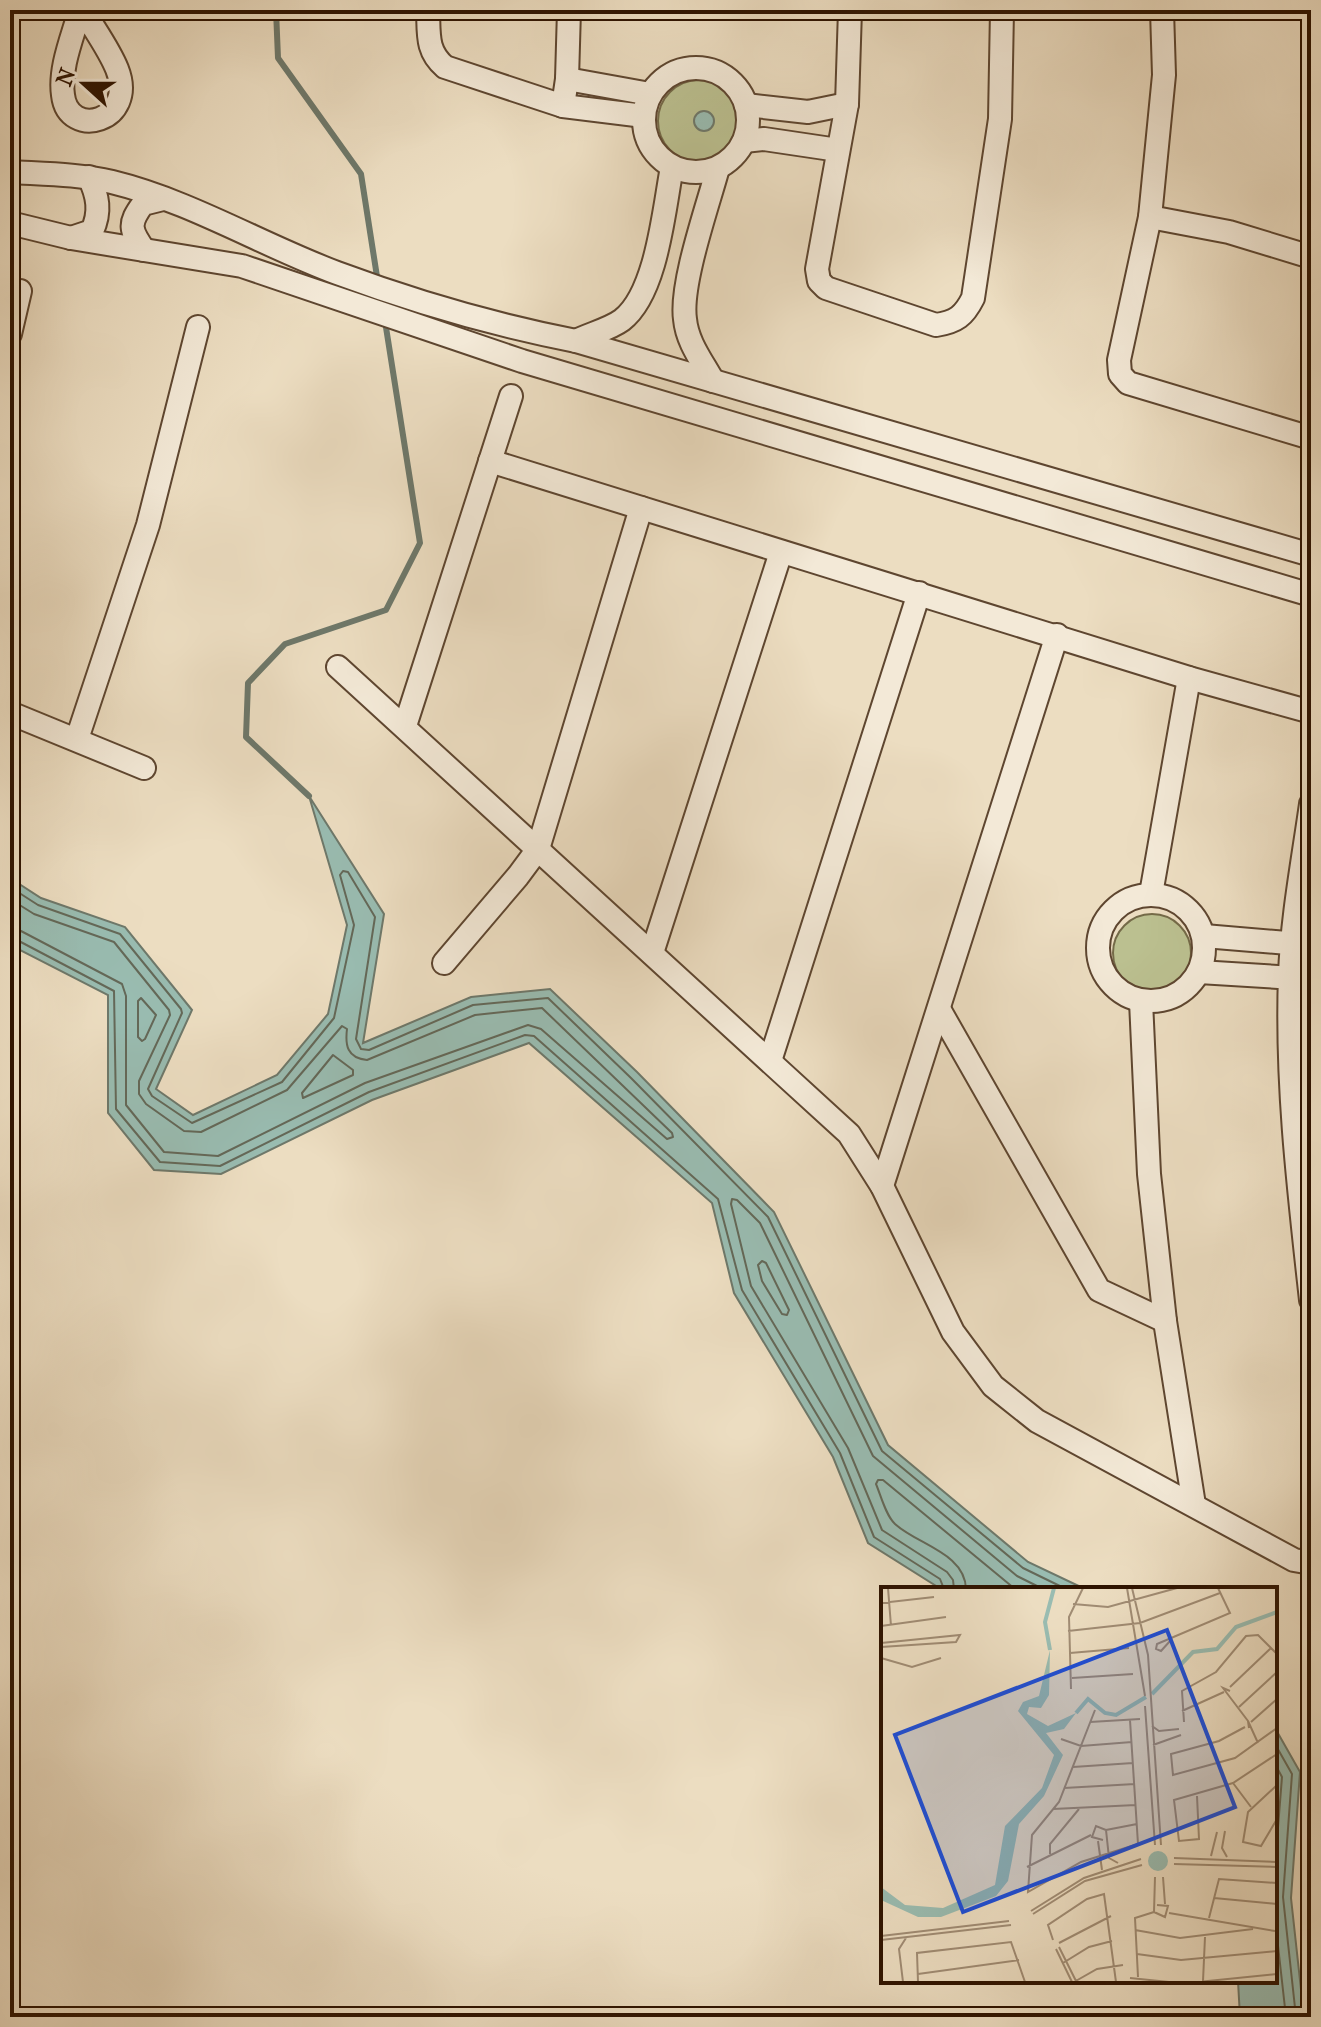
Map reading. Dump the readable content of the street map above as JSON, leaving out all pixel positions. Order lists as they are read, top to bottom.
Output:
{
  "north": "left"
}
